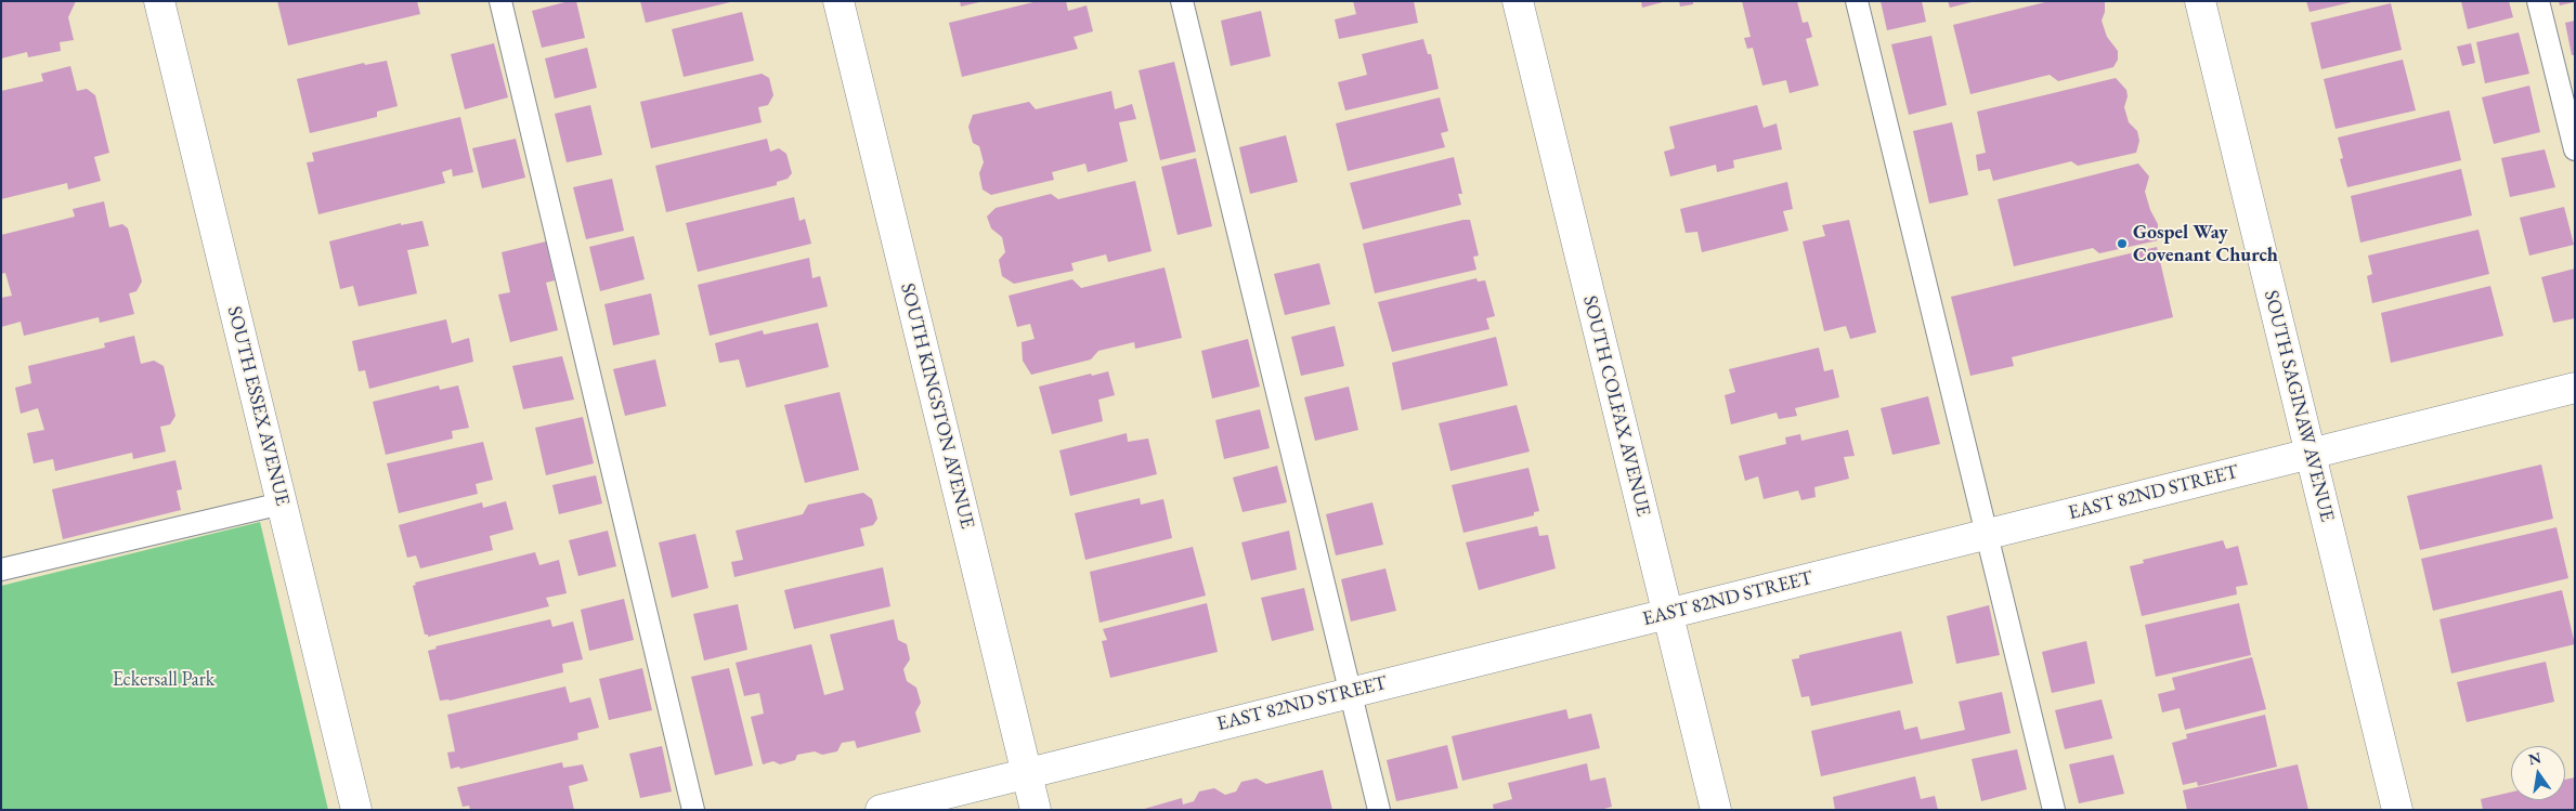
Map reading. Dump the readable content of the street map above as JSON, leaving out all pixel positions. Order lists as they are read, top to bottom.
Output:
{
  "streets": {
    "street": [
      "SOUTH ESSEX AVENUE",
      "SOUTH KINGSTON AVENUE",
      "SOUTH COLFAX AVENUE",
      "SOUTH SAGINAW AVENUE",
      "EAST 82ND STREET"
    ]
  },
  "crossings": [
    ["SOUTH KINGSTON AVENUE", "EAST 82ND STREET"],
    ["SOUTH COLFAX AVENUE", "EAST 82ND STREET"],
    ["SOUTH SAGINAW AVENUE", "EAST 82ND STREET"]
  ],
  "parks": ["Eckersall Park"],
  "places": ["Gospel Way Covenant Church"],
  "north": "top"
}
